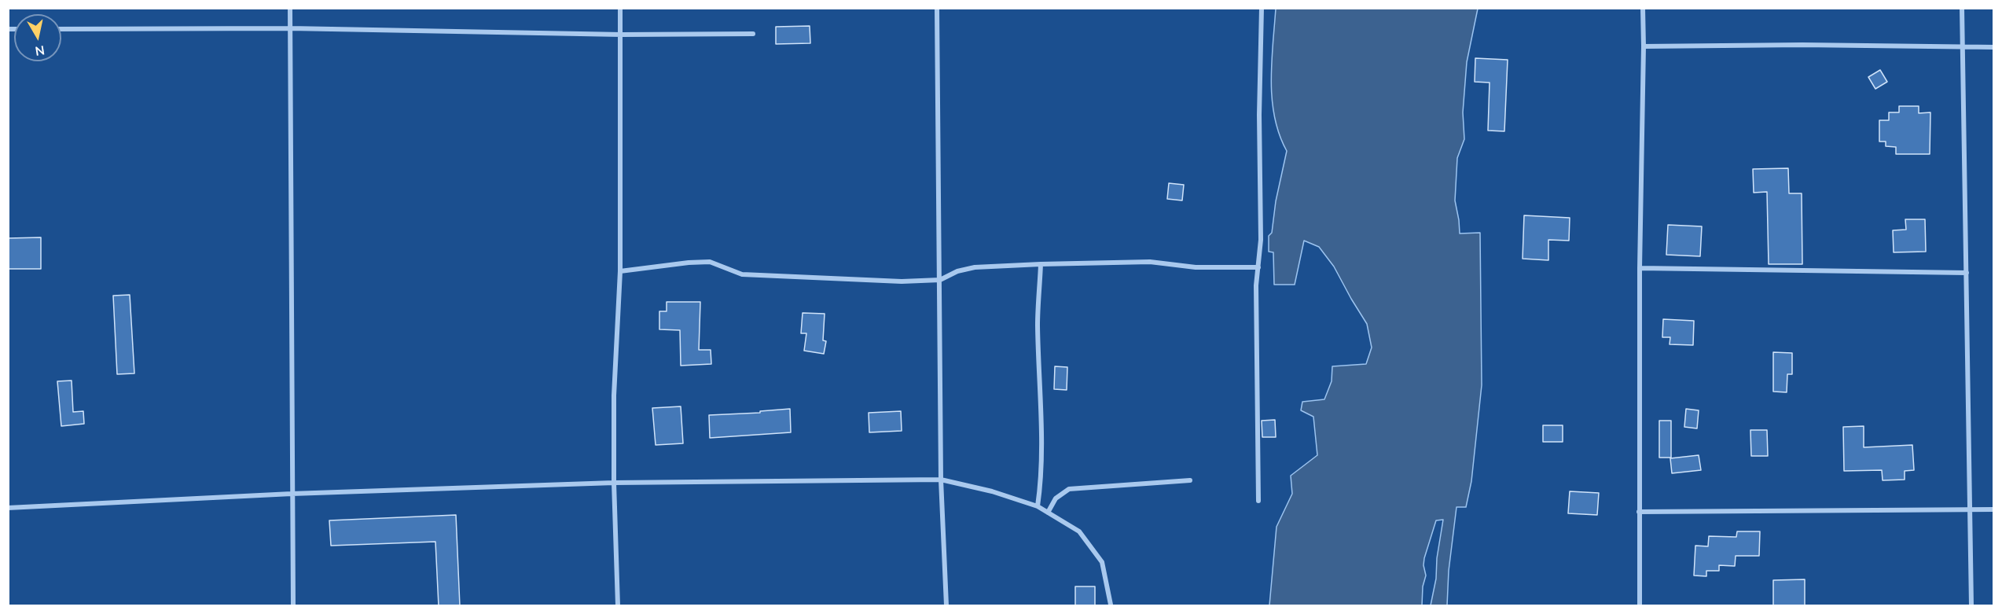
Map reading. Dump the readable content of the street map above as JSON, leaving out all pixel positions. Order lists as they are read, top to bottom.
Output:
{
  "north": "bottom"
}
